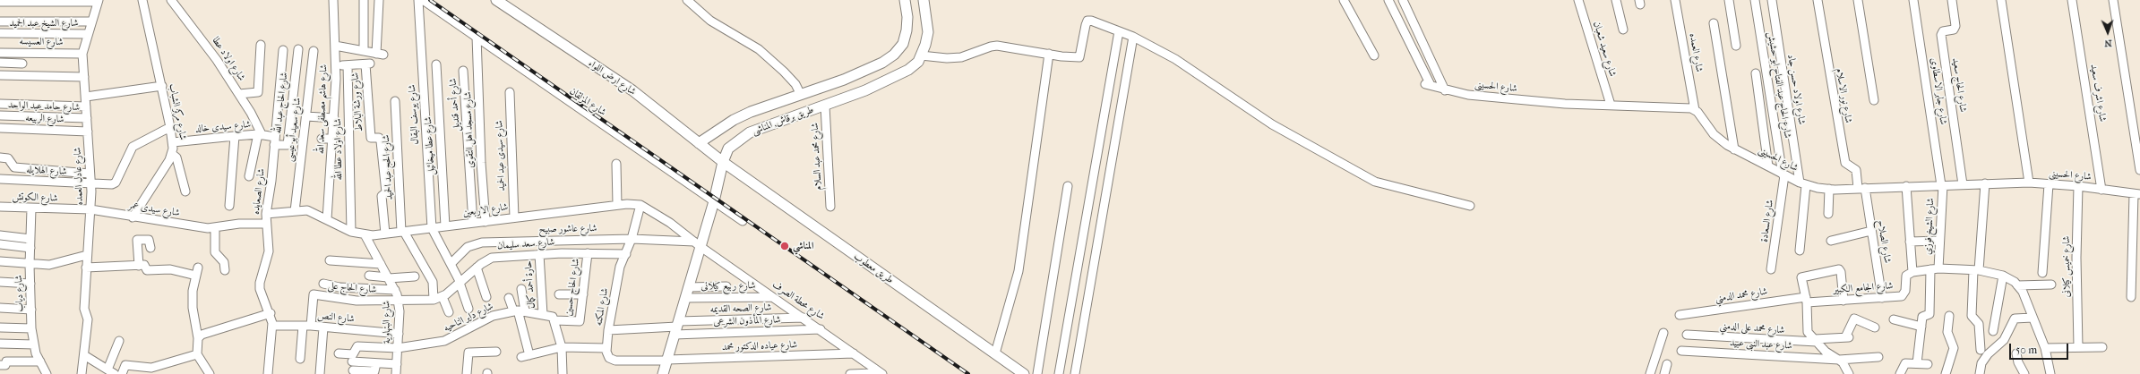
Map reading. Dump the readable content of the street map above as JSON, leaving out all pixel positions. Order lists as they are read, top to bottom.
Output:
{
  "streets": {
    "street": [
      "شارع الشيخ عبد الحميد",
      "شارع العسيسه",
      "شارع سعيد شعبان",
      "شارع العمده",
      "شارع اولاد عطا",
      "شارع ارض اللواء",
      "شارع الحاج عبد الفتاح ابو حشيش",
      "شارع الحاج سعيد",
      "شارع الحسينى",
      "شارع اولاد حسن جاد",
      "شارع جابر الاسطاوى",
      "شارع اشرف سعيد",
      "شارع نور الاسلام",
      "شارع ورشة البلاط",
      "شارع المزلقان",
      "شارع الحاج عبد الله",
      "شارع أحمد قنديل",
      "شارع حامد عبد الواحد",
      "شارع هاشم مصطفى سعد الله",
      "شارع مركز الشباب",
      "شارع يوسف البقال",
      "شارع الربيعه",
      "طريق برقاش, المناشى",
      "شارع سيدى خالد",
      "شارع سعيد أبو عيسى",
      "شارع مسجد اهل التقوى",
      "شارع عطا ميخائيل",
      "شارع اولاد عطا الله",
      "شارع سيدى عبد الحميد",
      "شارع محمد عبد السلام",
      "شارع الحج عبد الحميد",
      "شارع الهلايله",
      "شارع عادل العمده",
      "شارع الصعايده",
      "شارع الكوتش",
      "شارع سيدى عمر",
      "شارع الاربعين",
      "شارع السعادة",
      "شارع الشيخ فوزي",
      "شارع عاشور صبيح",
      "شارع الصلاح",
      "شارع سعد سليمان",
      "شارع خميس كيلانى",
      "طريق معطوب",
      "حارة أحمد كمال",
      "شارع ربيع كيلانى",
      "شارع الحاج حسين",
      "شارع الحاج على",
      "شارع الجامع الكبير",
      "شارع دياب",
      "شارع محمد الدمني",
      "شارع محطة الصرف",
      "شارع المكنه",
      "شارع الصحه القديمه",
      "شارع النص",
      "شارع داير الناحيه",
      "شارع المأذون الشرعى",
      "شارع البنهاوية",
      "شارع محمد على الدمني",
      "شارع عبد النبى عبيد",
      "شارع عياده الدكتور محمد"
    ]
  },
  "crossings": [
    ["شارع الشيخ عبد الحميد", "شارع عادل العمده"],
    ["شارع العسيسه", "شارع عادل العمده"],
    ["شارع سعيد شعبان", "شارع الحسينى"],
    ["شارع العمده", "شارع الحسينى"],
    ["شارع اولاد عطا", "شارع سيدى خالد"],
    ["شارع ارض اللواء", "طريق برقاش, المناشى"],
    ["شارع ارض اللواء", "طريق معطوب"],
    ["شارع الحاج عبد الفتاح ابو حشيش", "شارع الحسينى"],
    ["شارع الحاج عبد الفتاح ابو حشيش", "شارع السعادة"],
    ["شارع الحاج سعيد", "شارع الحسينى"],
    ["شارع الحسينى", "شارع اولاد حسن جاد"],
    ["شارع الحسينى", "شارع جابر الاسطاوى"],
    ["شارع الحسينى", "شارع اشرف سعيد"],
    ["شارع الحسينى", "شارع نور الاسلام"],
    ["شارع الحسينى", "شارع السعادة"],
    ["شارع الحسينى", "شارع الشيخ فوزي"],
    ["شارع الحسينى", "شارع الصلاح"],
    ["شارع الحسينى", "شارع خميس كيلانى"],
    ["شارع جابر الاسطاوى", "شارع الشيخ فوزي"],
    ["شارع نور الاسلام", "شارع الصلاح"],
    ["شارع ورشة البلاط", "شارع اولاد عطا الله"],
    ["شارع ورشة البلاط", "شارع الاربعين"],
    ["شارع المزلقان", "طريق برقاش, المناشى"],
    ["شارع المزلقان", "شارع مسجد اهل التقوى"],
    ["شارع الحاج عبد الله", "شارع سيدى خالد"],
    ["شارع الحاج عبد الله", "شارع الصعايده"],
    ["شارع أحمد قنديل", "شارع الاربعين"],
    ["شارع حامد عبد الواحد", "شارع عادل العمده"],
    ["شارع هاشم مصطفى سعد الله", "شارع الاربعين"],
    ["شارع مركز الشباب", "شارع سيدى خالد"],
    ["شارع مركز الشباب", "شارع سيدى عمر"],
    ["شارع يوسف البقال", "شارع الاربعين"],
    ["شارع الربيعه", "شارع عادل العمده"],
    ["طريق برقاش, المناشى", "شارع محمد عبد السلام"],
    ["طريق برقاش, المناشى", "شارع عاشور صبيح"],
    ["طريق برقاش, المناشى", "طريق معطوب"],
    ["طريق برقاش, المناشى", "شارع ربيع كيلانى"],
    ["طريق برقاش, المناشى", "شارع محطة الصرف"],
    ["طريق برقاش, المناشى", "شارع الصحه القديمه"],
    ["طريق برقاش, المناشى", "شارع المأذون الشرعى"],
    ["طريق برقاش, المناشى", "شارع عياده الدكتور محمد"],
    ["شارع سيدى خالد", "شارع الصعايده"],
    ["شارع سعيد أبو عيسى", "شارع الاربعين"],
    ["شارع مسجد اهل التقوى", "شارع الاربعين"],
    ["شارع عطا ميخائيل", "شارع الاربعين"],
    ["شارع اولاد عطا الله", "شارع الاربعين"],
    ["شارع سيدى عبد الحميد", "شارع الاربعين"],
    ["شارع الحج عبد الحميد", "شارع الاربعين"],
    ["شارع الهلايله", "شارع عادل العمده"],
    ["شارع عادل العمده", "شارع الكوتش"],
    ["شارع عادل العمده", "شارع سيدى عمر"],
    ["شارع الصعايده", "شارع سيدى عمر"],
    ["شارع الصعايده", "شارع الاربعين"],
    ["شارع الصعايده", "شارع النص"],
    ["شارع الكوتش", "شارع سيدى عمر"],
    ["شارع الكوتش", "شارع دياب"],
    ["شارع الاربعين", "شارع المكنه"],
    ["شارع الاربعين", "شارع البنهاوية"],
    ["شارع عاشور صبيح", "شارع محطة الصرف"],
    ["شارع عاشور صبيح", "شارع المكنه"],
    ["شارع الصلاح", "شارع الجامع الكبير"],
    ["شارع سعد سليمان", "حارة أحمد كمال"],
    ["شارع سعد سليمان", "شارع الحاج حسين"],
    ["شارع سعد سليمان", "شارع الحاج على"],
    ["شارع سعد سليمان", "شارع المكنه"],
    ["شارع سعد سليمان", "شارع البنهاوية"],
    ["حارة أحمد كمال", "شارع داير الناحيه"],
    ["شارع ربيع كيلانى", "شارع محطة الصرف"],
    ["شارع الحاج حسين", "شارع داير الناحيه"],
    ["شارع الحاج على", "شارع النص"],
    ["شارع الحاج على", "شارع البنهاوية"],
    ["شارع الجامع الكبير", "شارع محمد الدمني"],
    ["شارع محطة الصرف", "شارع الصحه القديمه"],
    ["شارع محطة الصرف", "شارع المأذون الشرعى"],
    ["شارع محطة الصرف", "شارع عياده الدكتور محمد"],
    ["شارع الصحه القديمه", "شارع المأذون الشرعى"],
    ["شارع النص", "شارع البنهاوية"],
    ["شارع داير الناحيه", "شارع البنهاوية"]
  ],
  "places": ["المناشي"],
  "scale_bar": "50 m",
  "north": "bottom"
}
